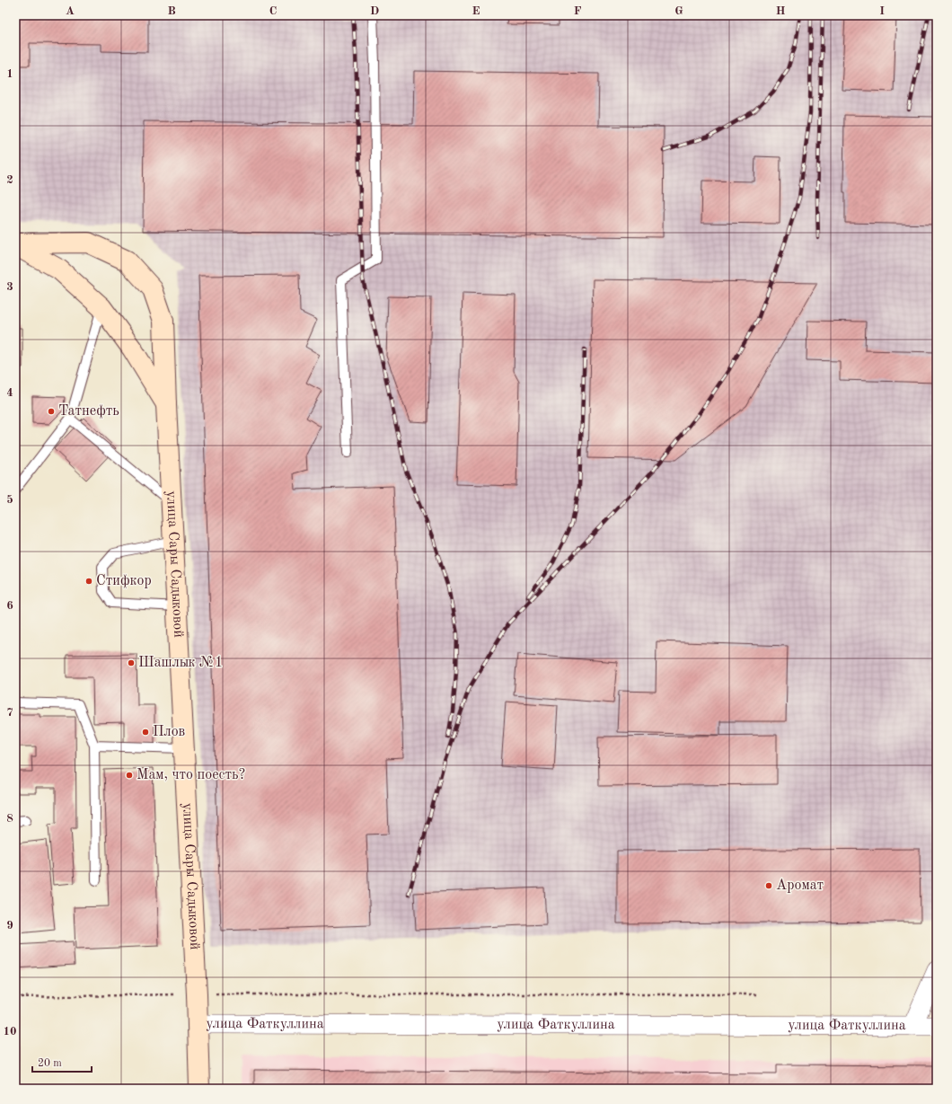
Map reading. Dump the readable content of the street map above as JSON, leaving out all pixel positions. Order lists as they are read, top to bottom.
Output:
{
  "streets": {
    "street": ["улица Сары Садыковой", "улица Фаткуллина"]
  },
  "crossings": [
    ["улица Сары Садыковой", "улица Фаткуллина"]
  ],
  "places": [
    "Татнефть",
    "Стифкор",
    "Шашлык №1",
    "Плов",
    "Мам, что поесть?",
    "Аромат"
  ],
  "scale_bar": "20 m",
  "grid": {
    "columns": [
      "A",
      "B",
      "C",
      "D",
      "E",
      "F",
      "G",
      "H",
      "I"
    ],
    "rows": [
      "1",
      "2",
      "3",
      "4",
      "5",
      "6",
      "7",
      "8",
      "9",
      "10"
    ]
  }
}
